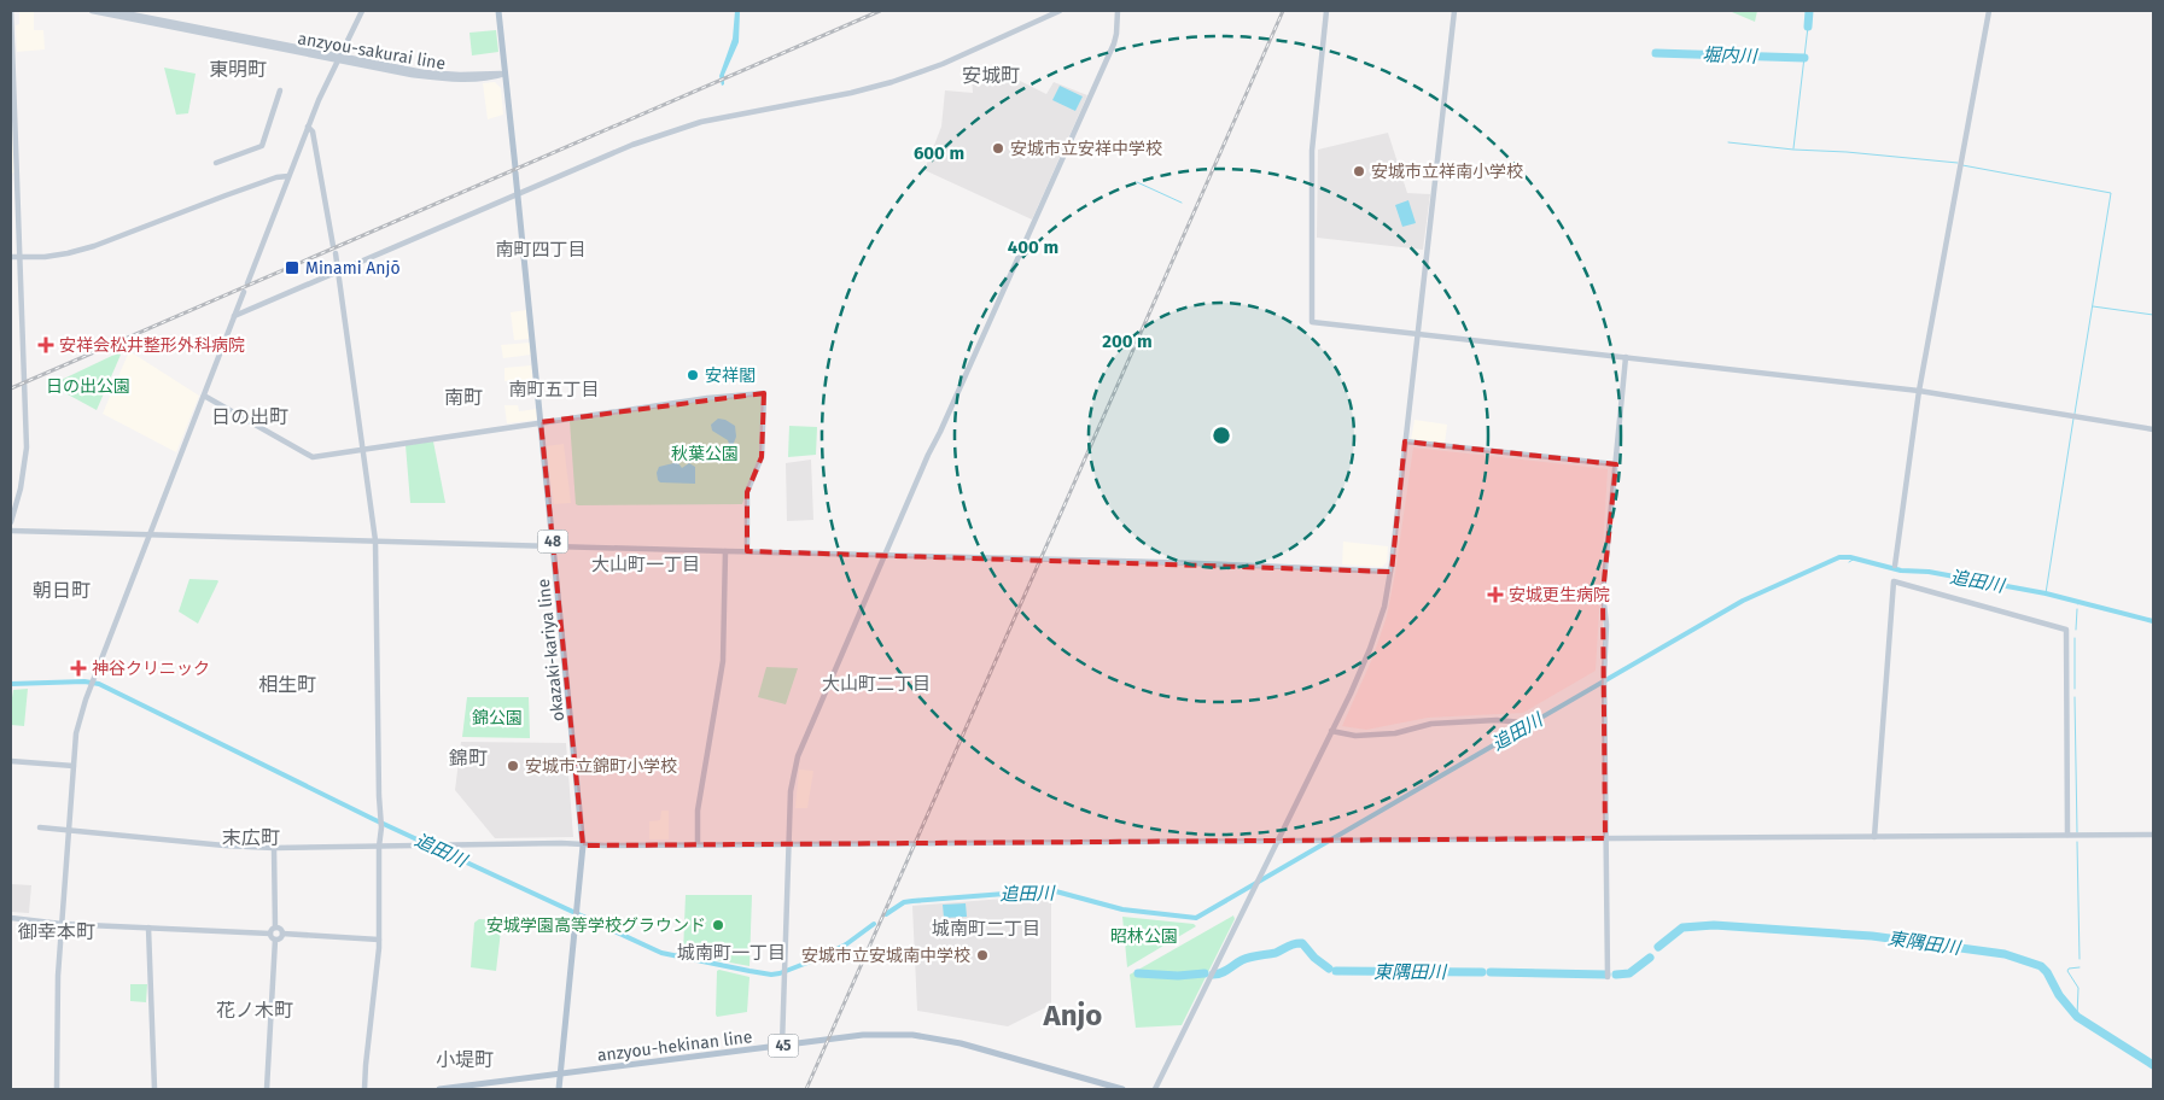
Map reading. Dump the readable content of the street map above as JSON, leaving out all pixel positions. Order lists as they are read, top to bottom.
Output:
{
  "streets": {
    "main road": [
      "48",
      "okazaki-kariya line",
      "anzyou-hekinan line",
      "45"
    ],
    "street": ["anzyou-sakurai line"]
  },
  "crossings": [
    ["anzyou-sakurai line", "okazaki-kariya line"],
    ["okazaki-kariya line", "anzyou-hekinan line"]
  ],
  "districts": [
    "東明町",
    "安城町",
    "南町四丁目",
    "南町五丁目",
    "南町",
    "日の出町",
    "大山町一丁目",
    "朝日町",
    "相生町",
    "大山町二丁目",
    "錦町",
    "末広町",
    "城南町二丁目",
    "御幸本町",
    "城南町一丁目",
    "花ノ木町",
    "Anjo",
    "小堤町"
  ],
  "water": ["堀内川", "追田川", "東隅田川"],
  "parks": [
    "日の出公園",
    "秋葉公園",
    "錦公園",
    "昭林公園"
  ],
  "places": {
    "other": [
      "安城市立安祥中学校",
      "安城市立祥南小学校",
      "安祥閣",
      "安城市立錦町小学校",
      "安城学園高等学校グラウンド",
      "安城市立安城南中学校"
    ],
    "transit": ["Minami Anjō"],
    "health": ["安祥会松井整形外科病院", "安城更生病院", "神谷クリニック"]
  },
  "rings": ["600 m", "400 m", "200 m"]
}
